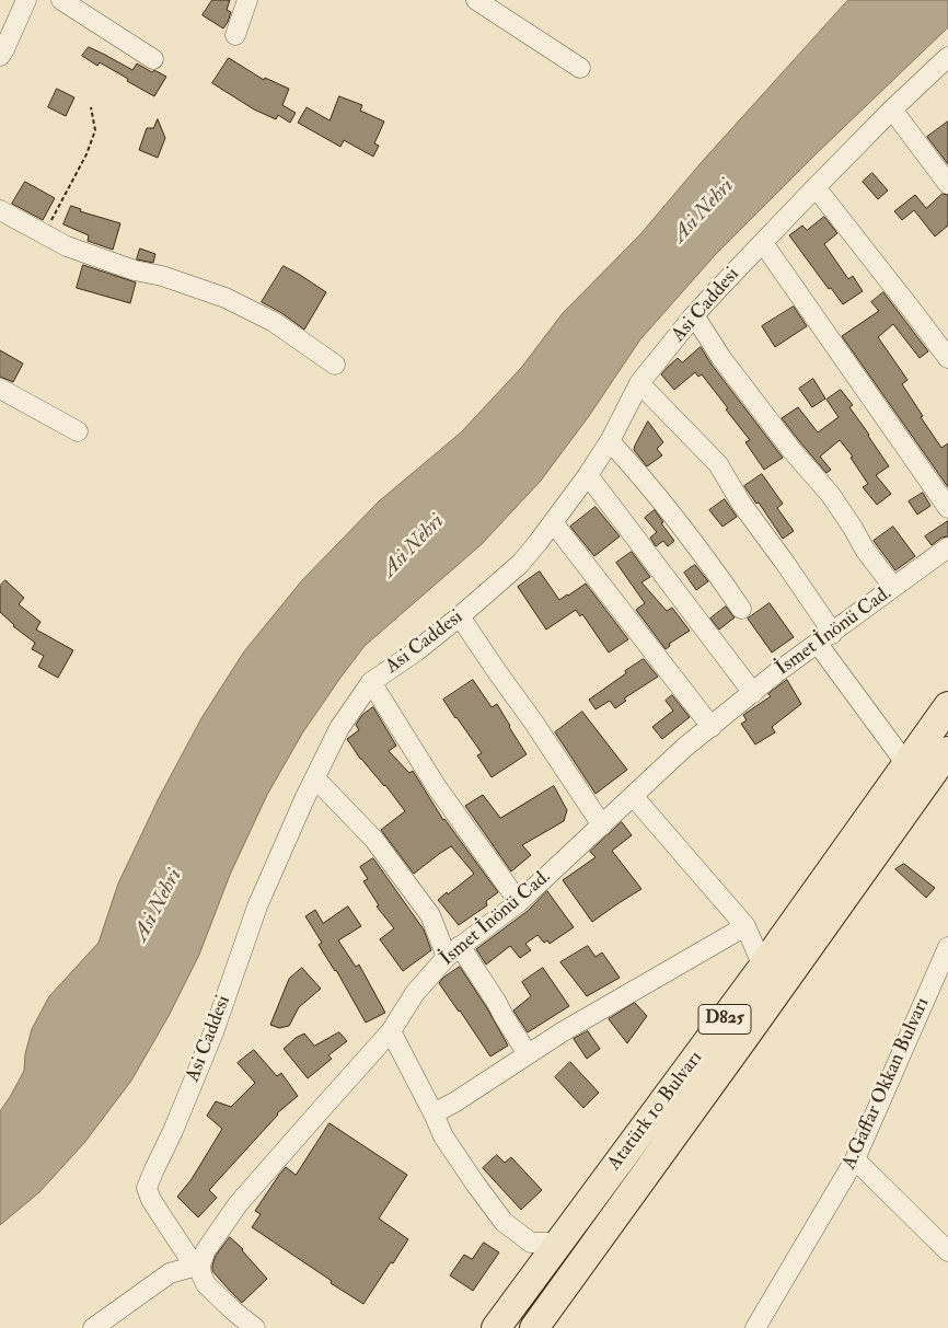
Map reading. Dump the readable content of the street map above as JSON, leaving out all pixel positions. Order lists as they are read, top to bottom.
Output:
{
  "streets": {
    "highway": ["D825", "Atatürk 10 Bulvarı"],
    "street": ["Asi Caddesi", "İsmet İnönü Cad.", "A.Gaffar Okkan Bulvarı"]
  },
  "crossings": [
    ["Asi Caddesi", "İsmet İnönü Cad."]
  ],
  "water": ["Asi Nehri"]
}
